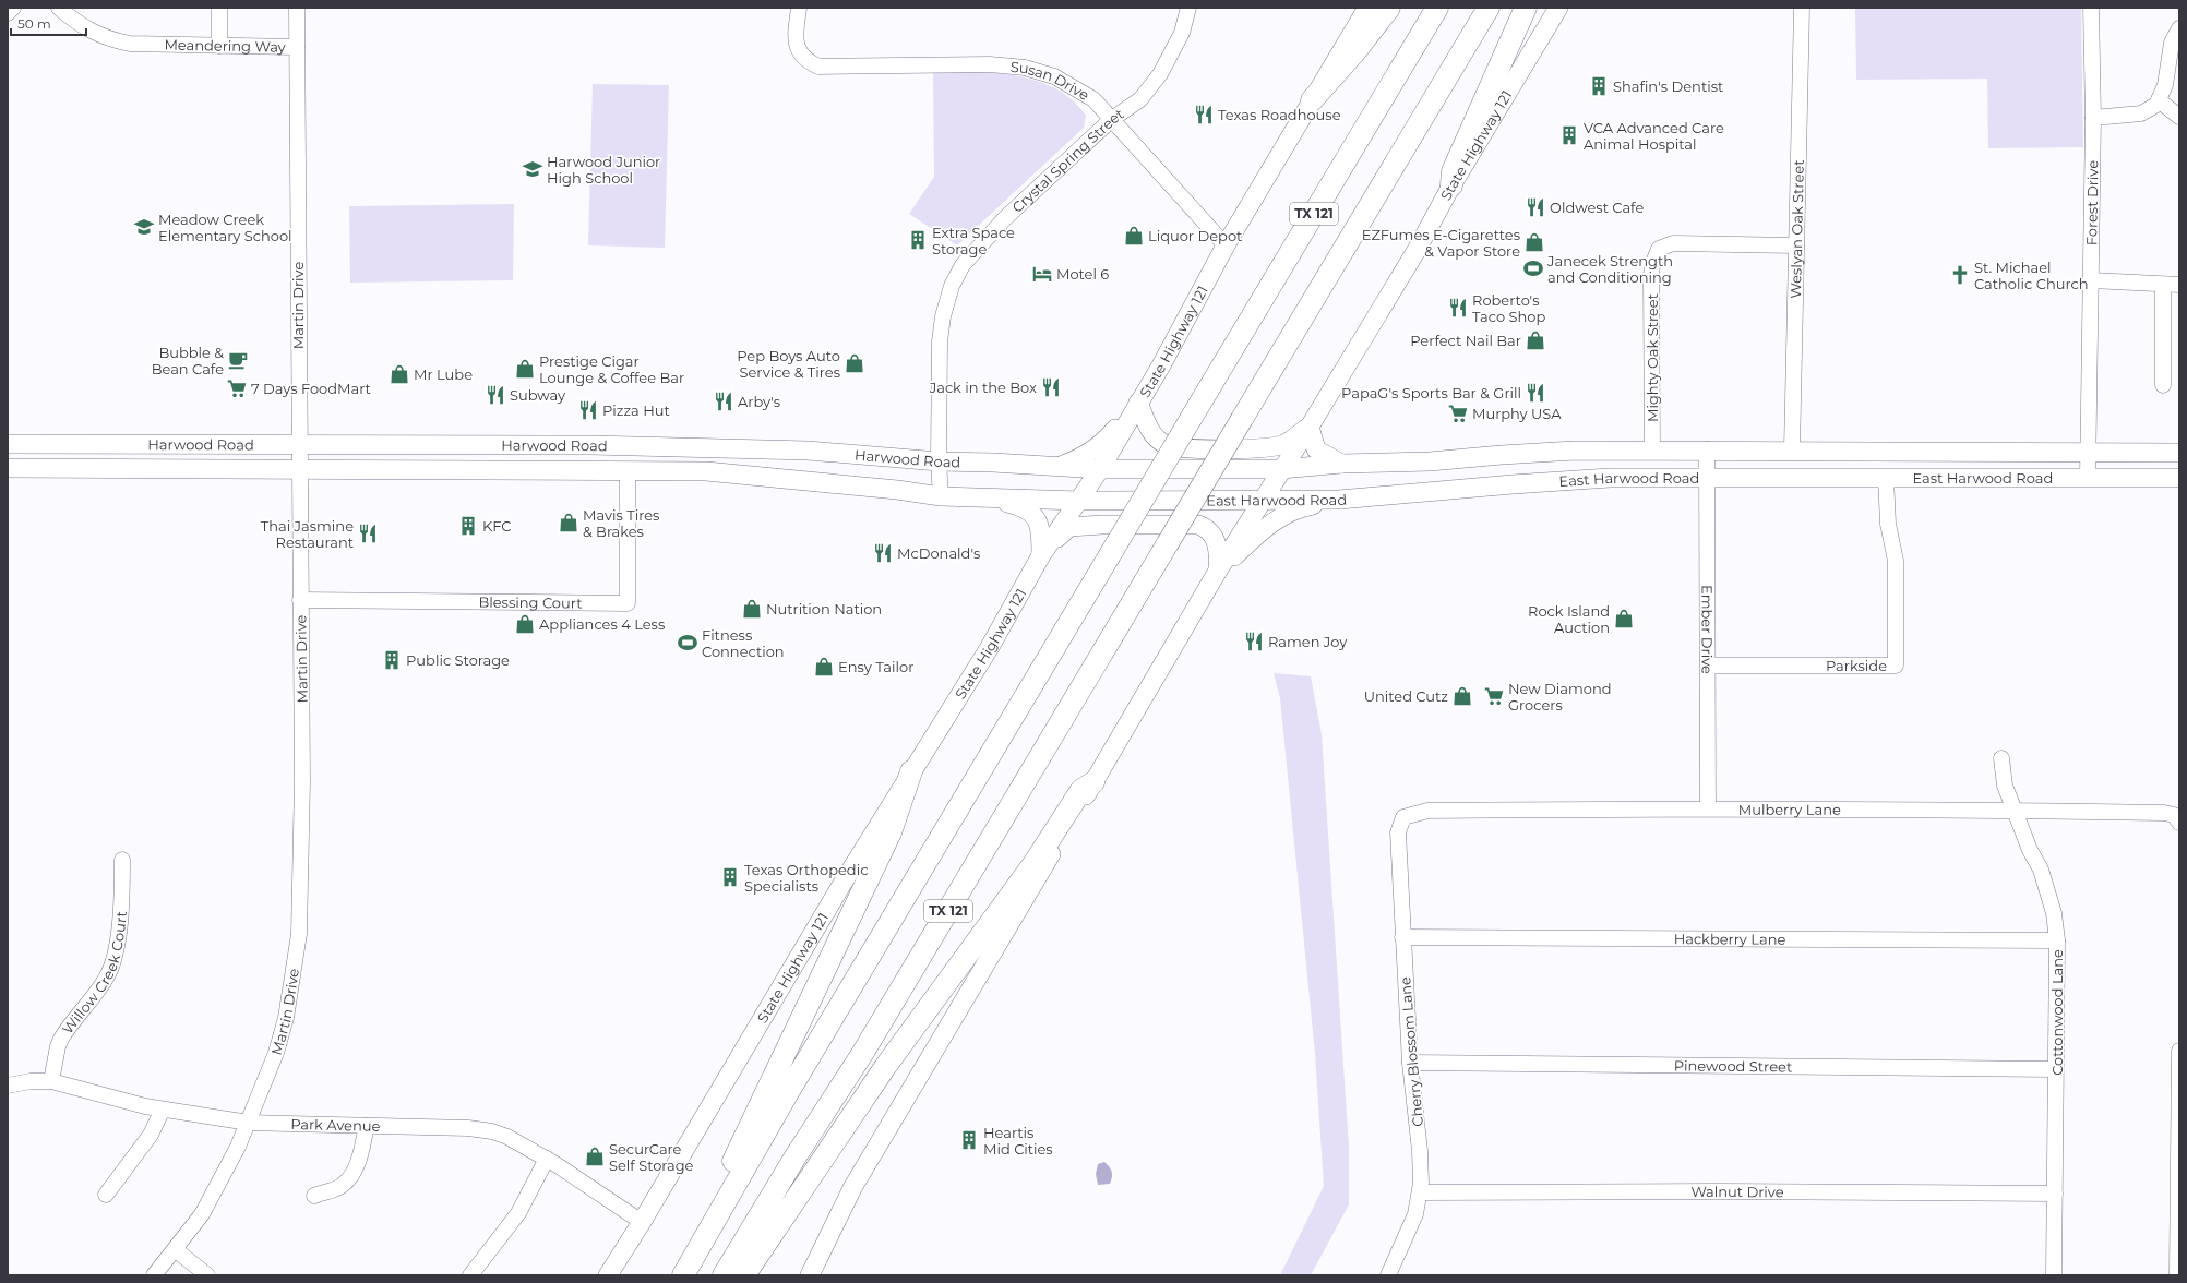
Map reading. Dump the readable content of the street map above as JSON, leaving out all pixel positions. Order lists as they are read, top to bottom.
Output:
{
  "streets": {
    "highway": ["TX 121"],
    "main road": ["State Highway 121", "Harwood Road", "East Harwood Road"],
    "street": [
      "Meandering Way",
      "Susan Drive",
      "Crystal Spring Street",
      "Forest Drive",
      "Weslyan Oak Street",
      "Martin Drive",
      "Mighty Oak Street",
      "Blessing Court",
      "Ember Drive",
      "Parkside",
      "Mulberry Lane",
      "Hackberry Lane",
      "Willow Creek Court",
      "Cottonwood Lane",
      "Cherry Blossom Lane",
      "Pinewood Street",
      "Park Avenue",
      "Walnut Drive"
    ]
  },
  "crossings": [
    ["Meandering Way", "Martin Drive"],
    ["Susan Drive", "State Highway 121"],
    ["Susan Drive", "Crystal Spring Street"],
    ["State Highway 121", "Harwood Road"],
    ["State Highway 121", "East Harwood Road"],
    ["State Highway 121", "Park Avenue"],
    ["Crystal Spring Street", "Harwood Road"],
    ["Forest Drive", "East Harwood Road"],
    ["Weslyan Oak Street", "Mighty Oak Street"],
    ["Weslyan Oak Street", "East Harwood Road"],
    ["Martin Drive", "Harwood Road"],
    ["Martin Drive", "Blessing Court"],
    ["Martin Drive", "Park Avenue"],
    ["Mighty Oak Street", "East Harwood Road"],
    ["Harwood Road", "East Harwood Road"],
    ["Harwood Road", "Blessing Court"],
    ["East Harwood Road", "Ember Drive"],
    ["East Harwood Road", "Parkside"],
    ["Ember Drive", "Parkside"],
    ["Ember Drive", "Mulberry Lane"],
    ["Mulberry Lane", "Cottonwood Lane"],
    ["Mulberry Lane", "Cherry Blossom Lane"],
    ["Hackberry Lane", "Cottonwood Lane"],
    ["Hackberry Lane", "Cherry Blossom Lane"],
    ["Willow Creek Court", "Park Avenue"],
    ["Cottonwood Lane", "Pinewood Street"],
    ["Cottonwood Lane", "Walnut Drive"],
    ["Cherry Blossom Lane", "Pinewood Street"],
    ["Cherry Blossom Lane", "Walnut Drive"]
  ],
  "places": {
    "building": [
      "Shafin's Dentist",
      "VCA Advanced Care Animal Hospital",
      "Extra Space Storage",
      "KFC",
      "Public Storage",
      "Texas Orthopedic Specialists",
      "Heartis Mid Cities"
    ],
    "restaurant": [
      "Texas Roadhouse",
      "Oldwest Cafe",
      "Roberto's Taco Shop",
      "Jack in the Box",
      "PapaG's Sports Bar & Grill",
      "Subway",
      "Arby's",
      "Pizza Hut",
      "Thai Jasmine Restaurant",
      "McDonald's",
      "Ramen Joy"
    ],
    "school or university": ["Harwood Junior High School", "Meadow Creek Elementary School"],
    "shop": [
      "Liquor Depot",
      "EZFumes E-Cigarettes & Vapor Store",
      "Perfect Nail Bar",
      "Pep Boys Auto Service & Tires",
      "Prestige Cigar Lounge & Coffee Bar",
      "Mr Lube",
      "Mavis Tires & Brakes",
      "Nutrition Nation",
      "Rock Island Auction",
      "Appliances 4 Less",
      "Ensy Tailor",
      "United Cutz",
      "SecurCare Self Storage"
    ],
    "sports": ["Janecek Strength and Conditioning", "Fitness Connection"],
    "hotel": ["Motel 6"],
    "church": ["St. Michael Catholic Church"],
    "cafe": ["Bubble & Bean Cafe"],
    "supermarket": ["7 Days FoodMart", "Murphy USA", "New Diamond Grocers"]
  },
  "scale_bar": "50 m"
}
